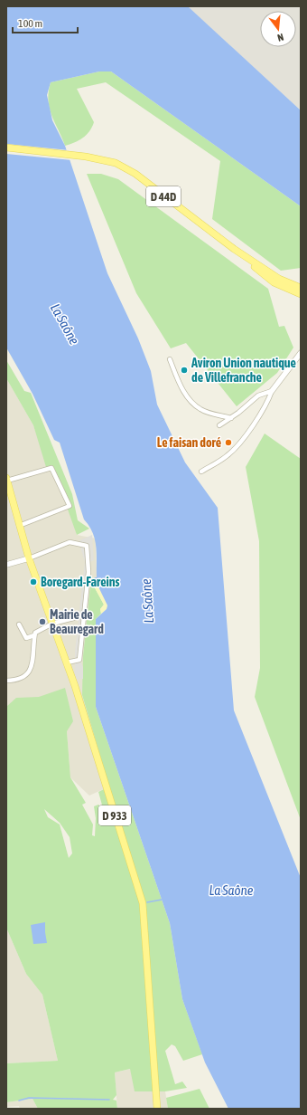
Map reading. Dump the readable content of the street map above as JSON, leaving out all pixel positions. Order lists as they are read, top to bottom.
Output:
{
  "streets": {
    "main road": ["D 44D", "D 933"]
  },
  "water": ["La Saône"],
  "places": [
    "Aviron Union nautique de Villefranche",
    "Le faisan doré",
    "Boregard-Fareins",
    "Mairie de Beauregard"
  ],
  "scale_bar": "100 m",
  "north": "bottom"
}
